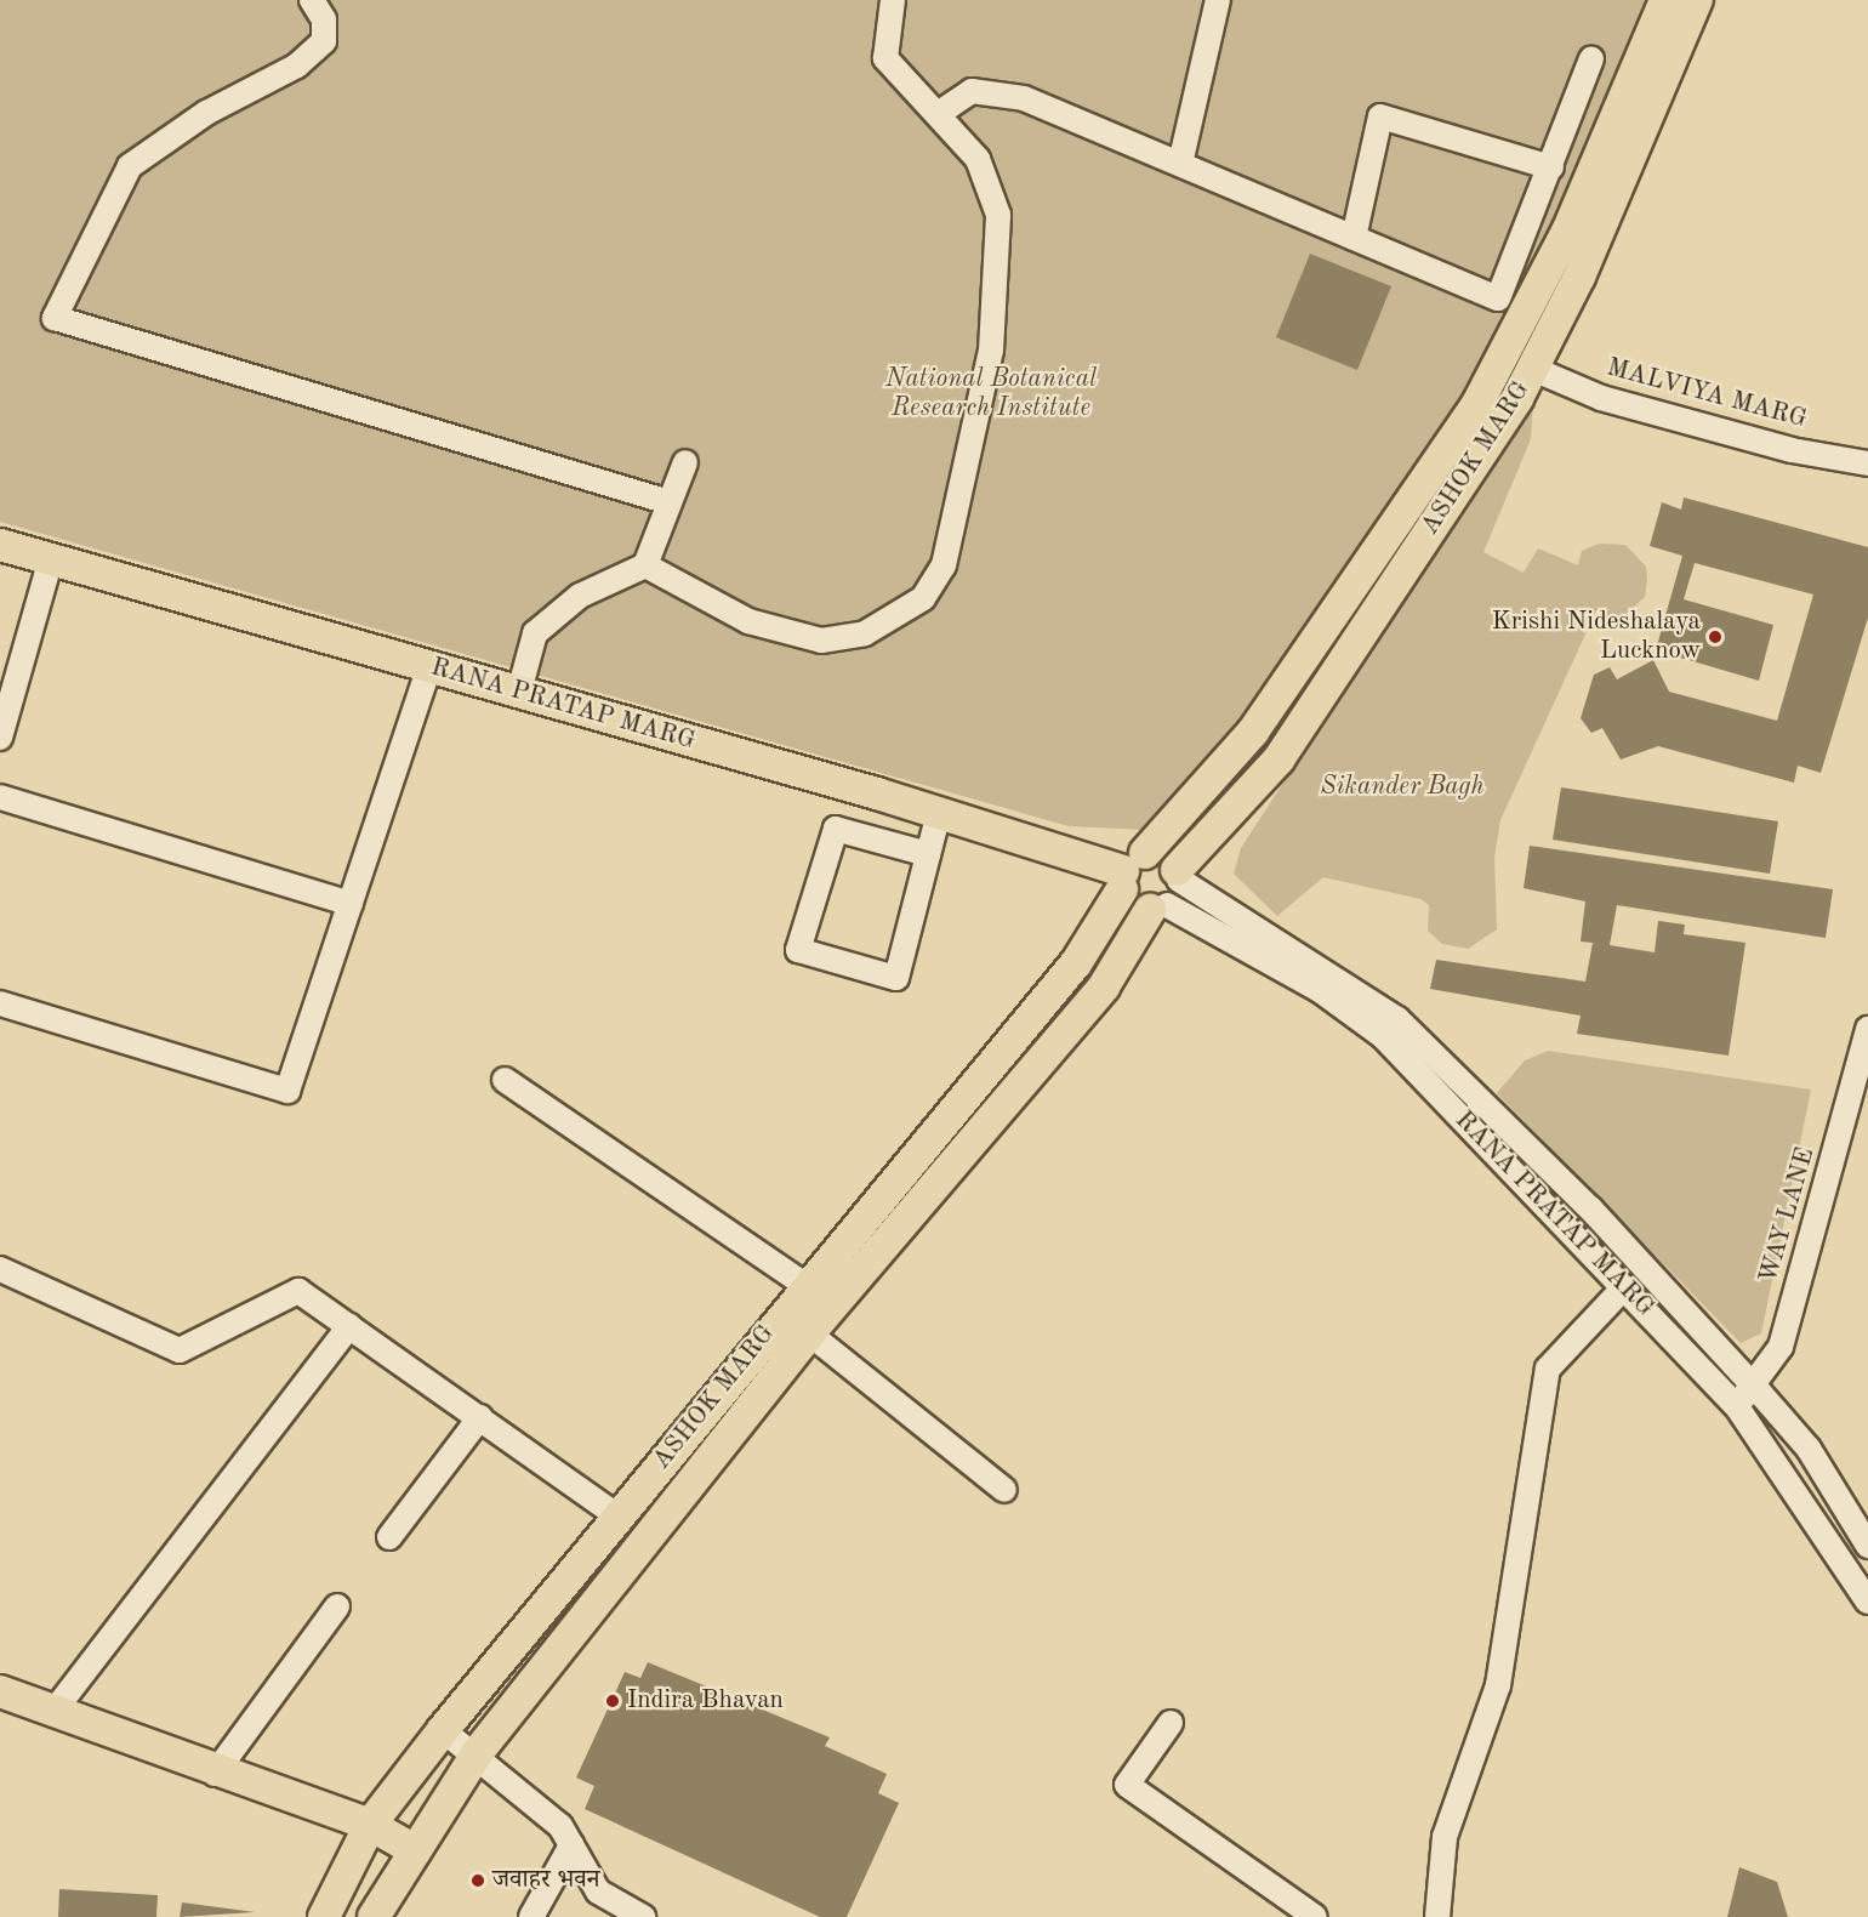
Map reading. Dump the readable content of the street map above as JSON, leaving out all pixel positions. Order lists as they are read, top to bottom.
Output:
{
  "streets": {
    "main road": ["ASHOK MARG", "RANA PRATAP MARG"],
    "street": ["MALVIYA MARG", "WAY LANE"]
  },
  "crossings": [
    ["MALVIYA MARG", "ASHOK MARG"],
    ["ASHOK MARG", "RANA PRATAP MARG"],
    ["RANA PRATAP MARG", "WAY LANE"]
  ],
  "parks": ["National Botanical Research Institute", "Sikander Bagh"],
  "places": ["Krishi Nideshalaya Lucknow", "Indira Bhavan", "जवाहर भवन"]
}
